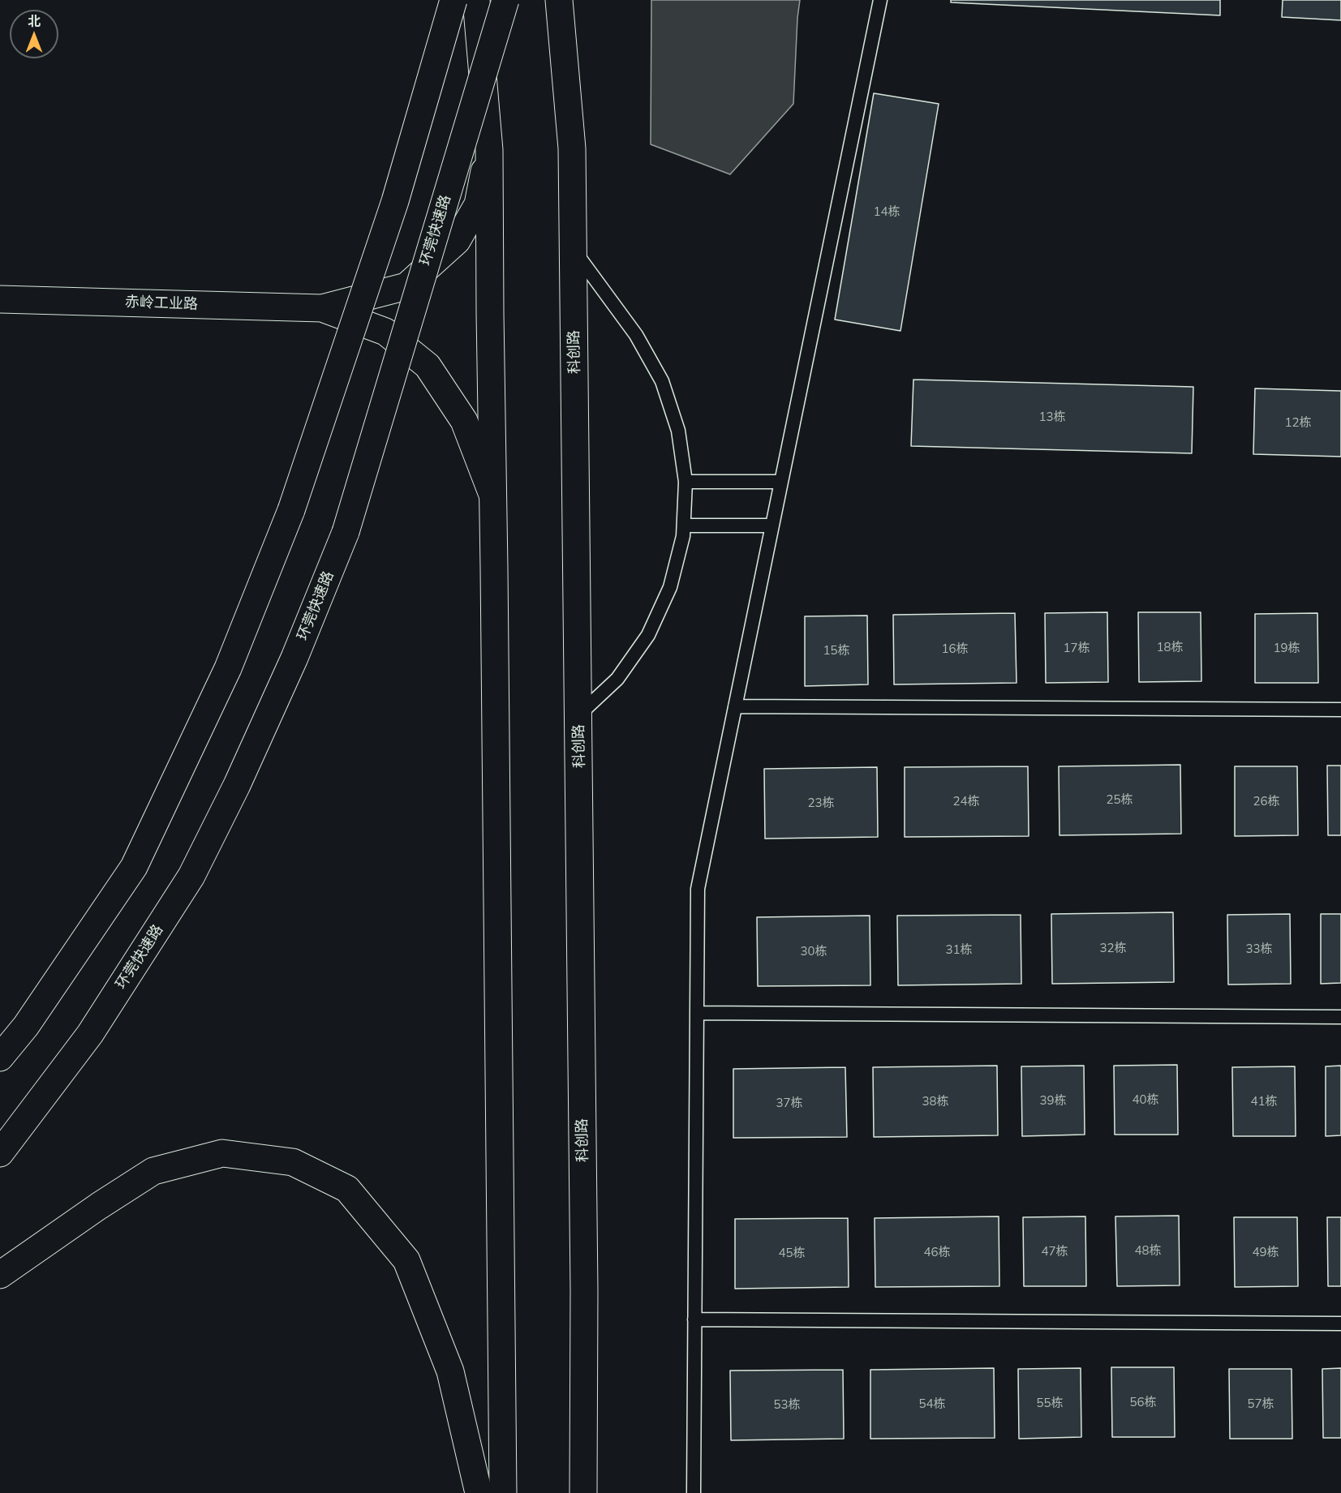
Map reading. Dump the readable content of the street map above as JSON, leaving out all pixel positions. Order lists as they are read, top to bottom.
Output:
{
  "streets": {
    "main road": ["环莞快速路", "赤岭工业路", "科创路"]
  },
  "house_numbers": [
    "14栋",
    "13栋",
    "12栋",
    "18栋",
    "17栋",
    "19栋",
    "16栋",
    "15栋",
    "25栋",
    "24栋",
    "26栋",
    "23栋",
    "32栋",
    "33栋",
    "31栋",
    "30栋",
    "40栋",
    "39栋",
    "38栋",
    "41栋",
    "37栋",
    "48栋",
    "47栋",
    "46栋",
    "49栋",
    "45栋",
    "56栋",
    "55栋",
    "54栋",
    "57栋",
    "53栋"
  ],
  "north": "top"
}
